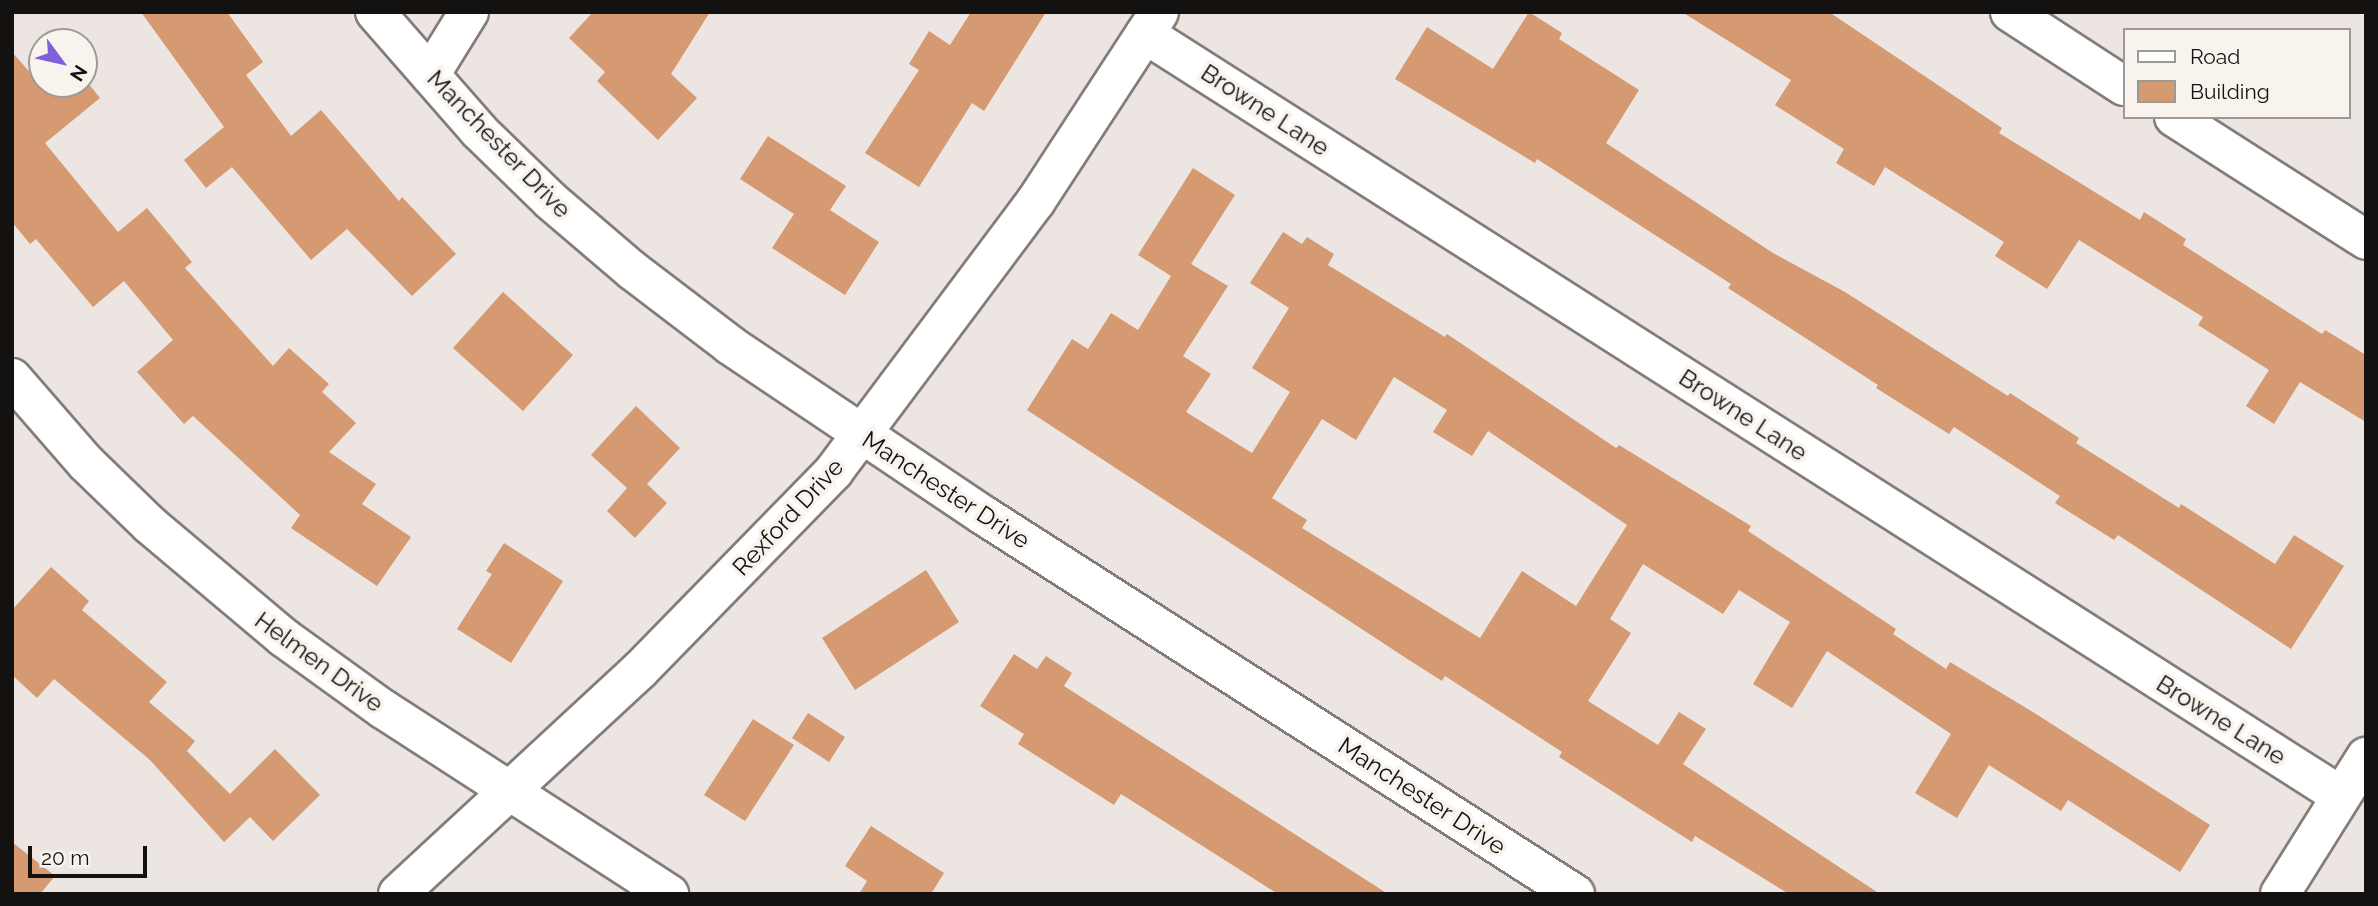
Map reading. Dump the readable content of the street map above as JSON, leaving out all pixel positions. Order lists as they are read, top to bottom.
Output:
{
  "streets": {
    "street": [
      "Browne Lane",
      "Manchester Drive",
      "Rexford Drive",
      "Helmen Drive"
    ]
  },
  "crossings": [
    ["Browne Lane", "Rexford Drive"],
    ["Manchester Drive", "Rexford Drive"],
    ["Rexford Drive", "Helmen Drive"]
  ],
  "legend": ["Road", "Building"],
  "scale_bar": "20 m",
  "north": "bottom right"
}
